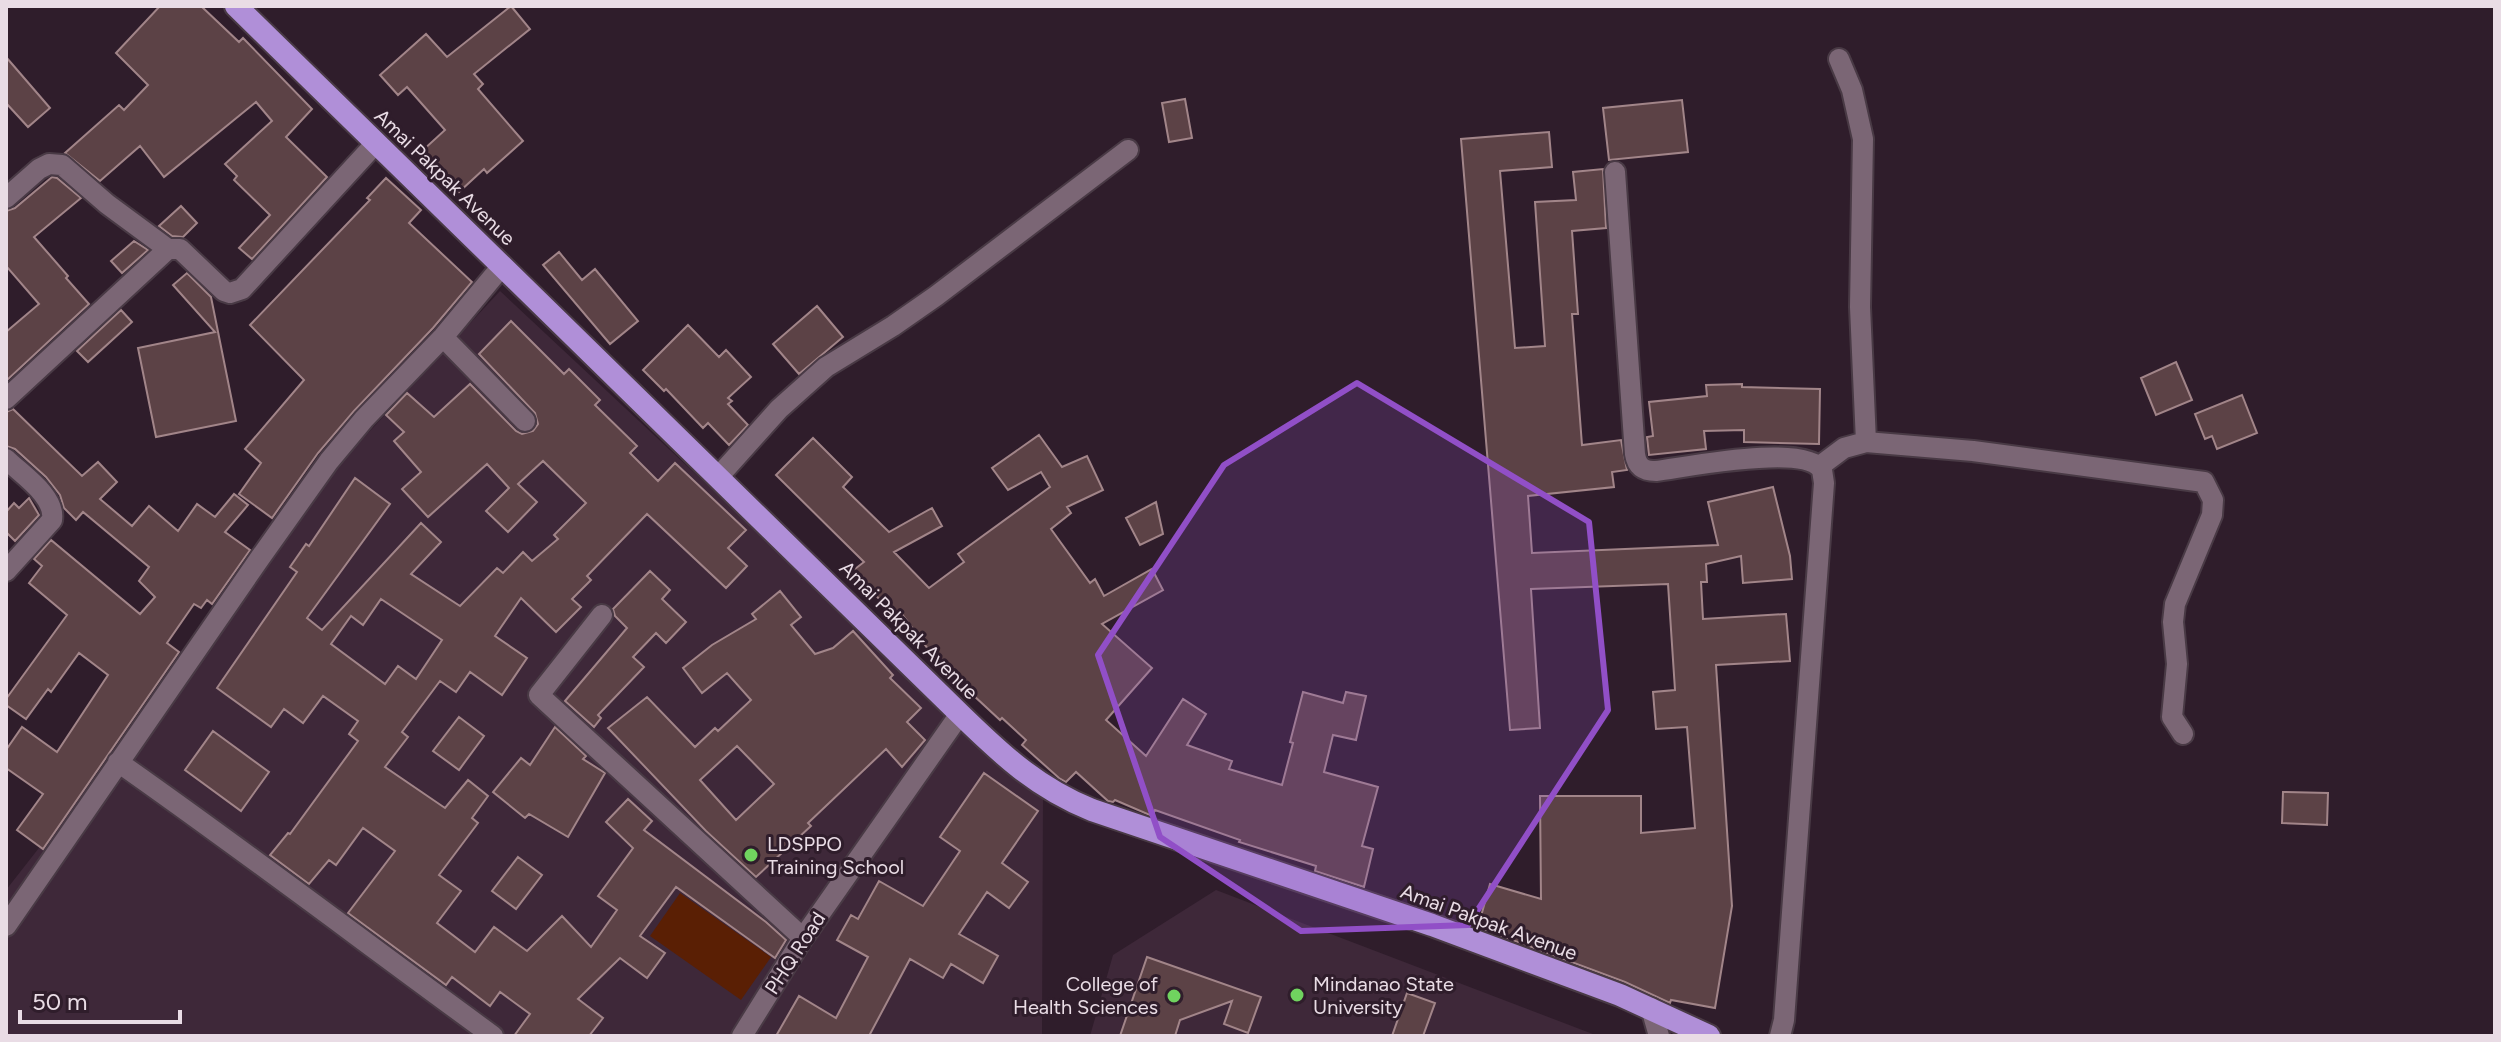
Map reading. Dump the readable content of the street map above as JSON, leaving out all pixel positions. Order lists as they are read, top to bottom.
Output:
{
  "streets": {
    "highway": ["Amai Pakpak Avenue"],
    "street": ["PHQ Road"]
  },
  "crossings": [
    ["Amai Pakpak Avenue", "PHQ Road"]
  ],
  "places": ["LDSPPO Training School", "Mindanao State University", "College of Health Sciences"],
  "scale_bar": "50 m"
}
